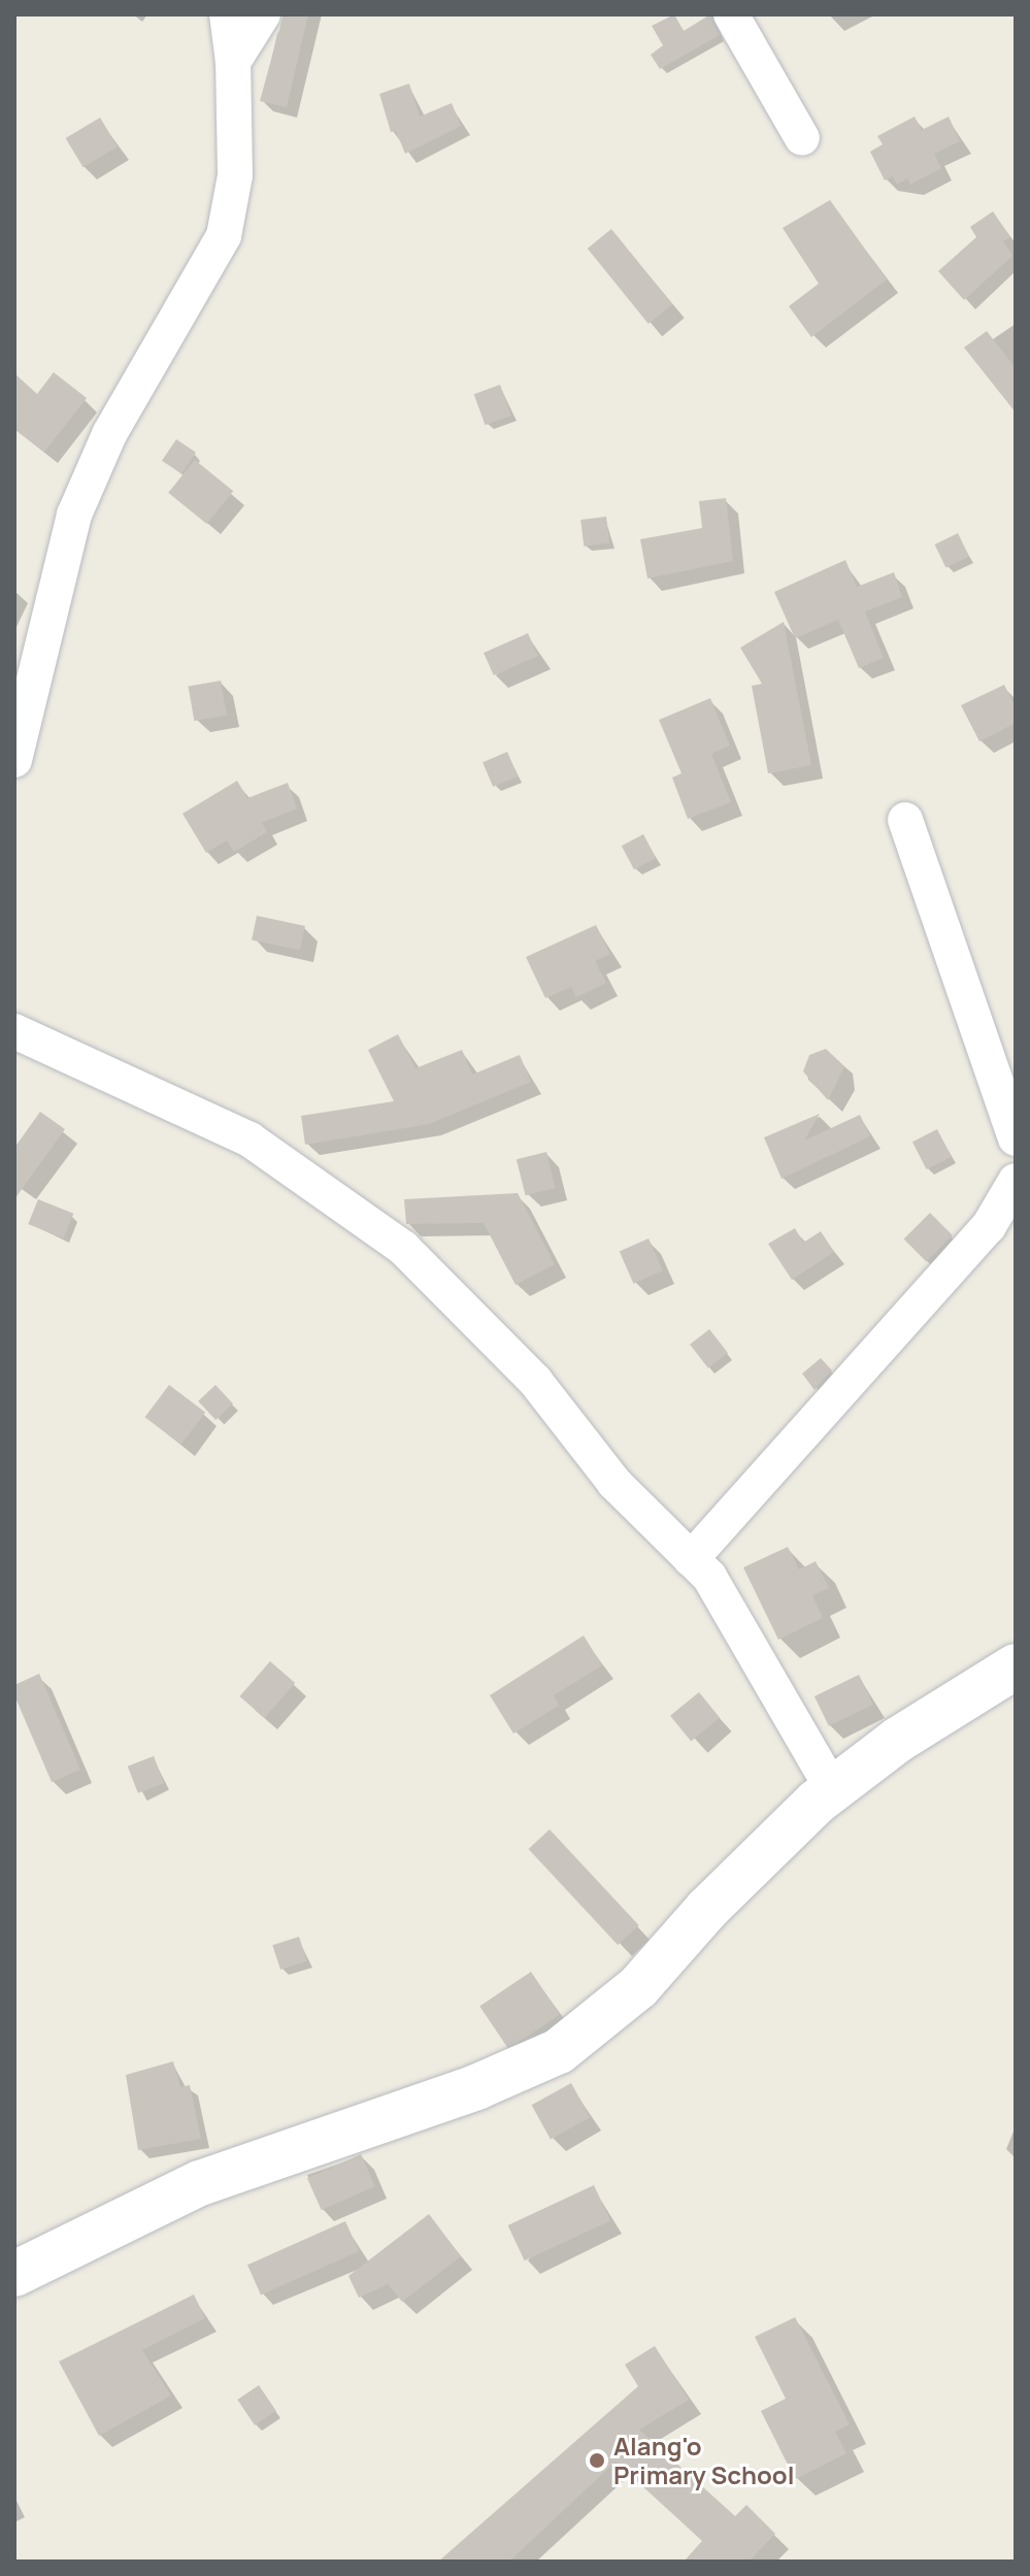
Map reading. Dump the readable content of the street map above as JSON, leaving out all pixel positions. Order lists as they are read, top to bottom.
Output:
{
  "places": ["Alang'o Primary School"]
}
